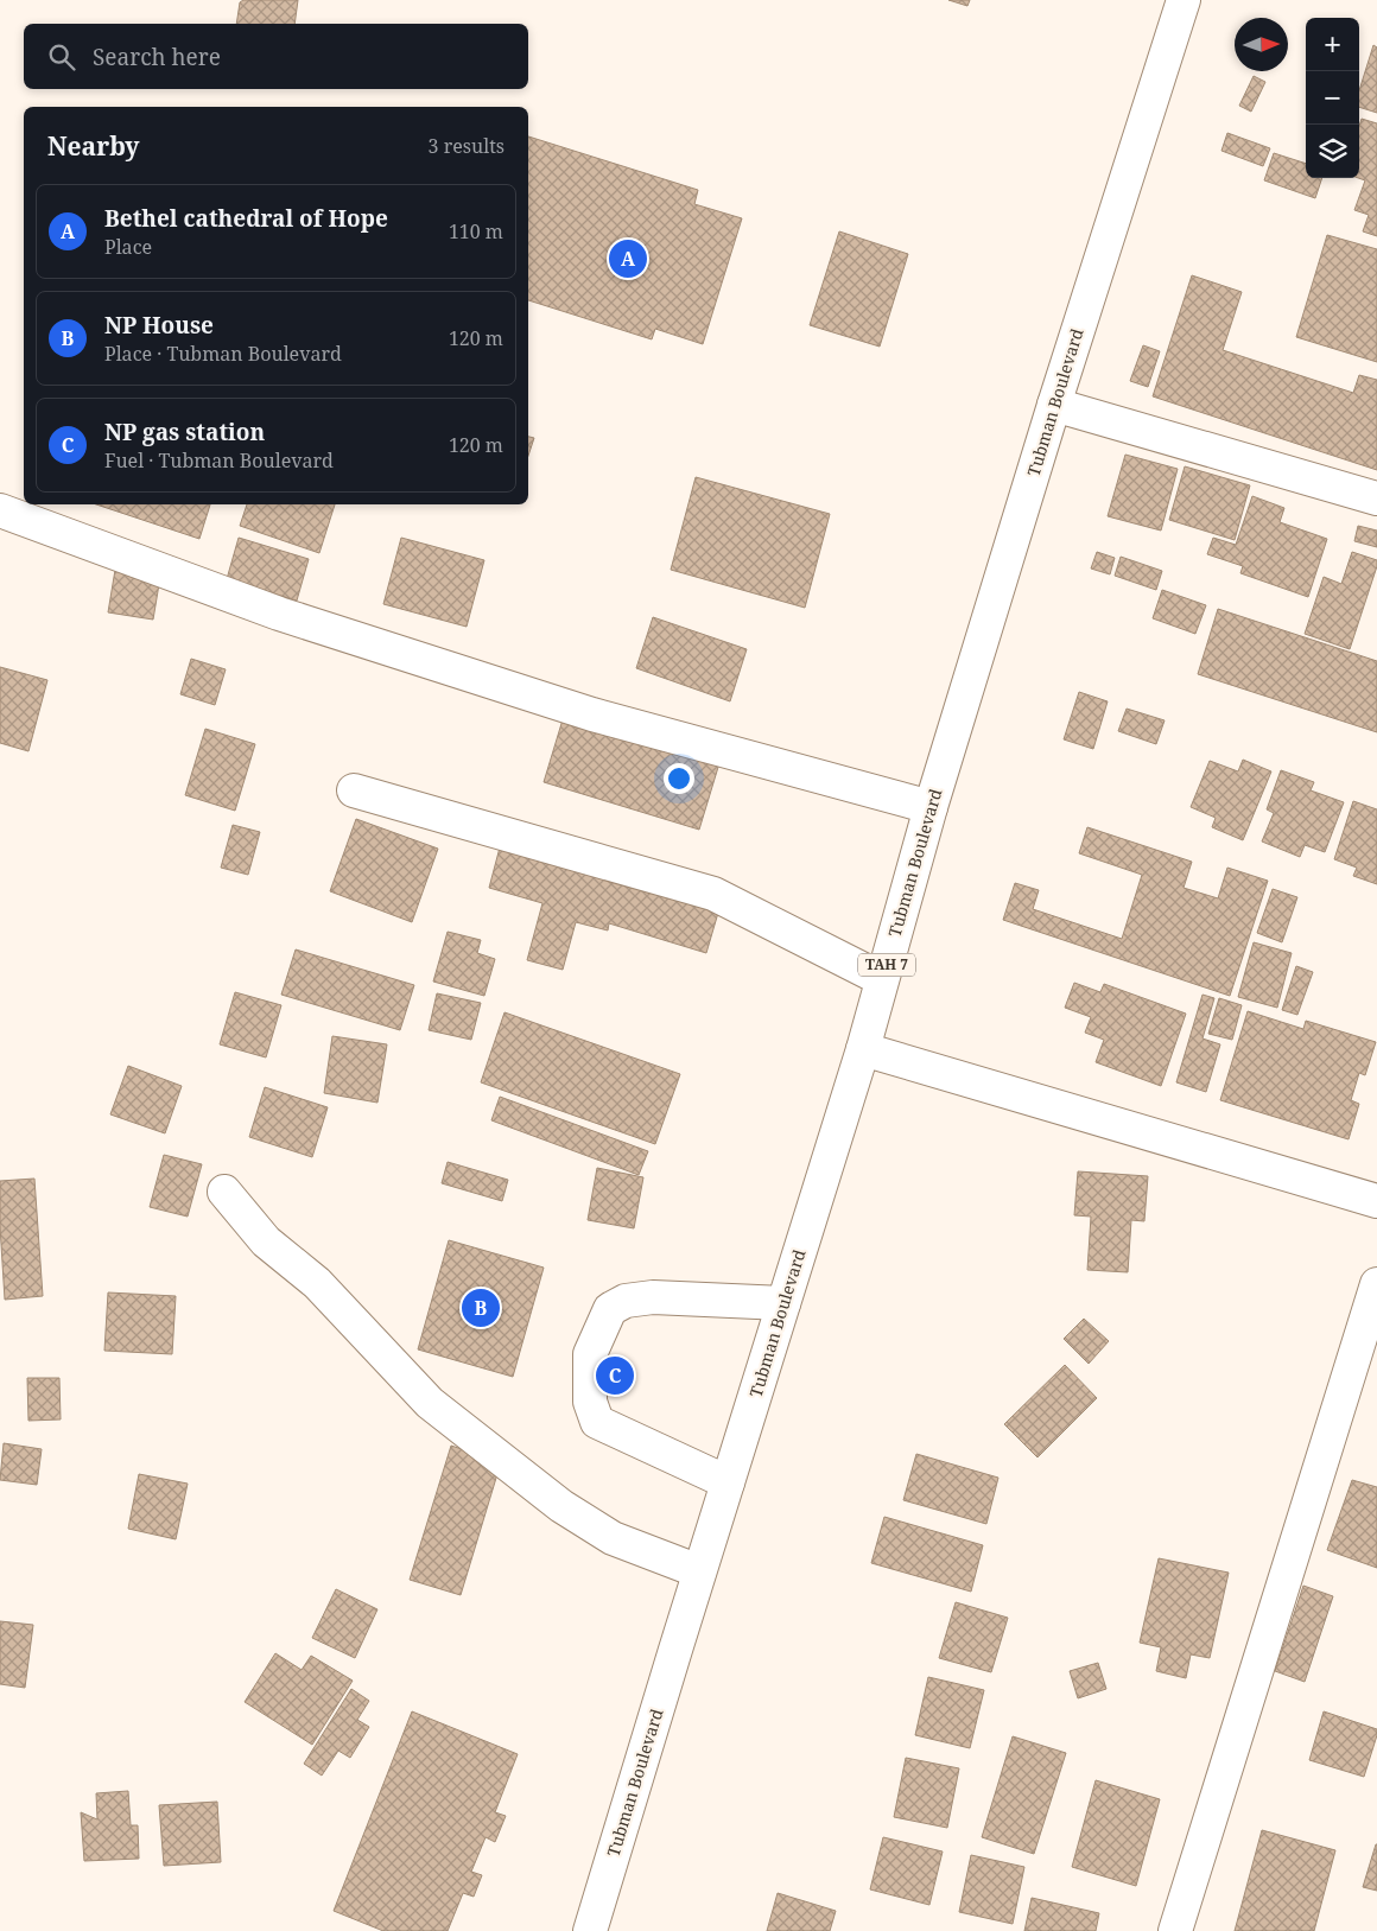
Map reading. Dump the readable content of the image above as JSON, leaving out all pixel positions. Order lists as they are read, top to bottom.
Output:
{
  "streets": {
    "main road": ["Tubman Boulevard", "TAH 7"]
  },
  "north": "right",
  "page": {
    "map_buttons": ["+", "−"],
    "search": "Search here",
    "heading": ["Nearby", "3 results"],
    "list": [
      {
        "mark": "A",
        "name": "Bethel cathedral of Hope",
        "note": "Place",
        "value": "110 m"
      },
      {
        "mark": "B",
        "name": "NP House",
        "note": "Place · Tubman Boulevard",
        "value": "120 m"
      },
      {
        "mark": "C",
        "name": "NP gas station",
        "note": "Fuel · Tubman Boulevard",
        "value": "120 m"
      }
    ],
    "pins": ["A", "B", "C"]
  }
}
